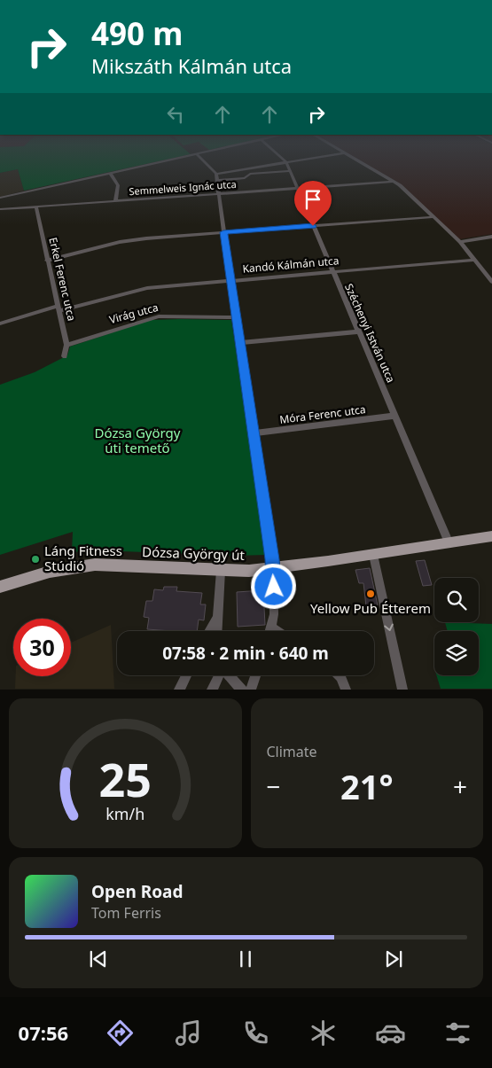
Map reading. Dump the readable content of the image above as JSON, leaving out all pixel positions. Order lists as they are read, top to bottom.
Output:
{
  "streets": {
    "main road": ["Dózsa György út"],
    "street": [
      "Semmelweis Ignác utca",
      "Kandó Kálmán utca",
      "Erkel Ferenc utca",
      "Virág utca",
      "Széchenyi István utca",
      "Móra Ferenc utca"
    ]
  },
  "crossings": [
    ["Semmelweis Ignác utca", "Erkel Ferenc utca"],
    ["Semmelweis Ignác utca", "Széchenyi István utca"],
    ["Kandó Kálmán utca", "Erkel Ferenc utca"],
    ["Kandó Kálmán utca", "Széchenyi István utca"],
    ["Erkel Ferenc utca", "Virág utca"],
    ["Széchenyi István utca", "Móra Ferenc utca"],
    ["Széchenyi István utca", "Dózsa György út"]
  ],
  "parks": ["Dózsa György úti temető"],
  "places": ["Láng Fitness Stúdió", "Yellow Pub Étterem"],
  "page": {
    "turn": ["490 m", "Mikszáth Kálmán utca"],
    "limit": "30",
    "trip": "07:58 · 2 min · 640 m",
    "tile": "Climate",
    "heat": ["−", "21°", "+"],
    "song": ["Open Road", "Tom Ferris"],
    "tabs": "07:56",
    "gauge": ["25", "km/h"]
  }
}
